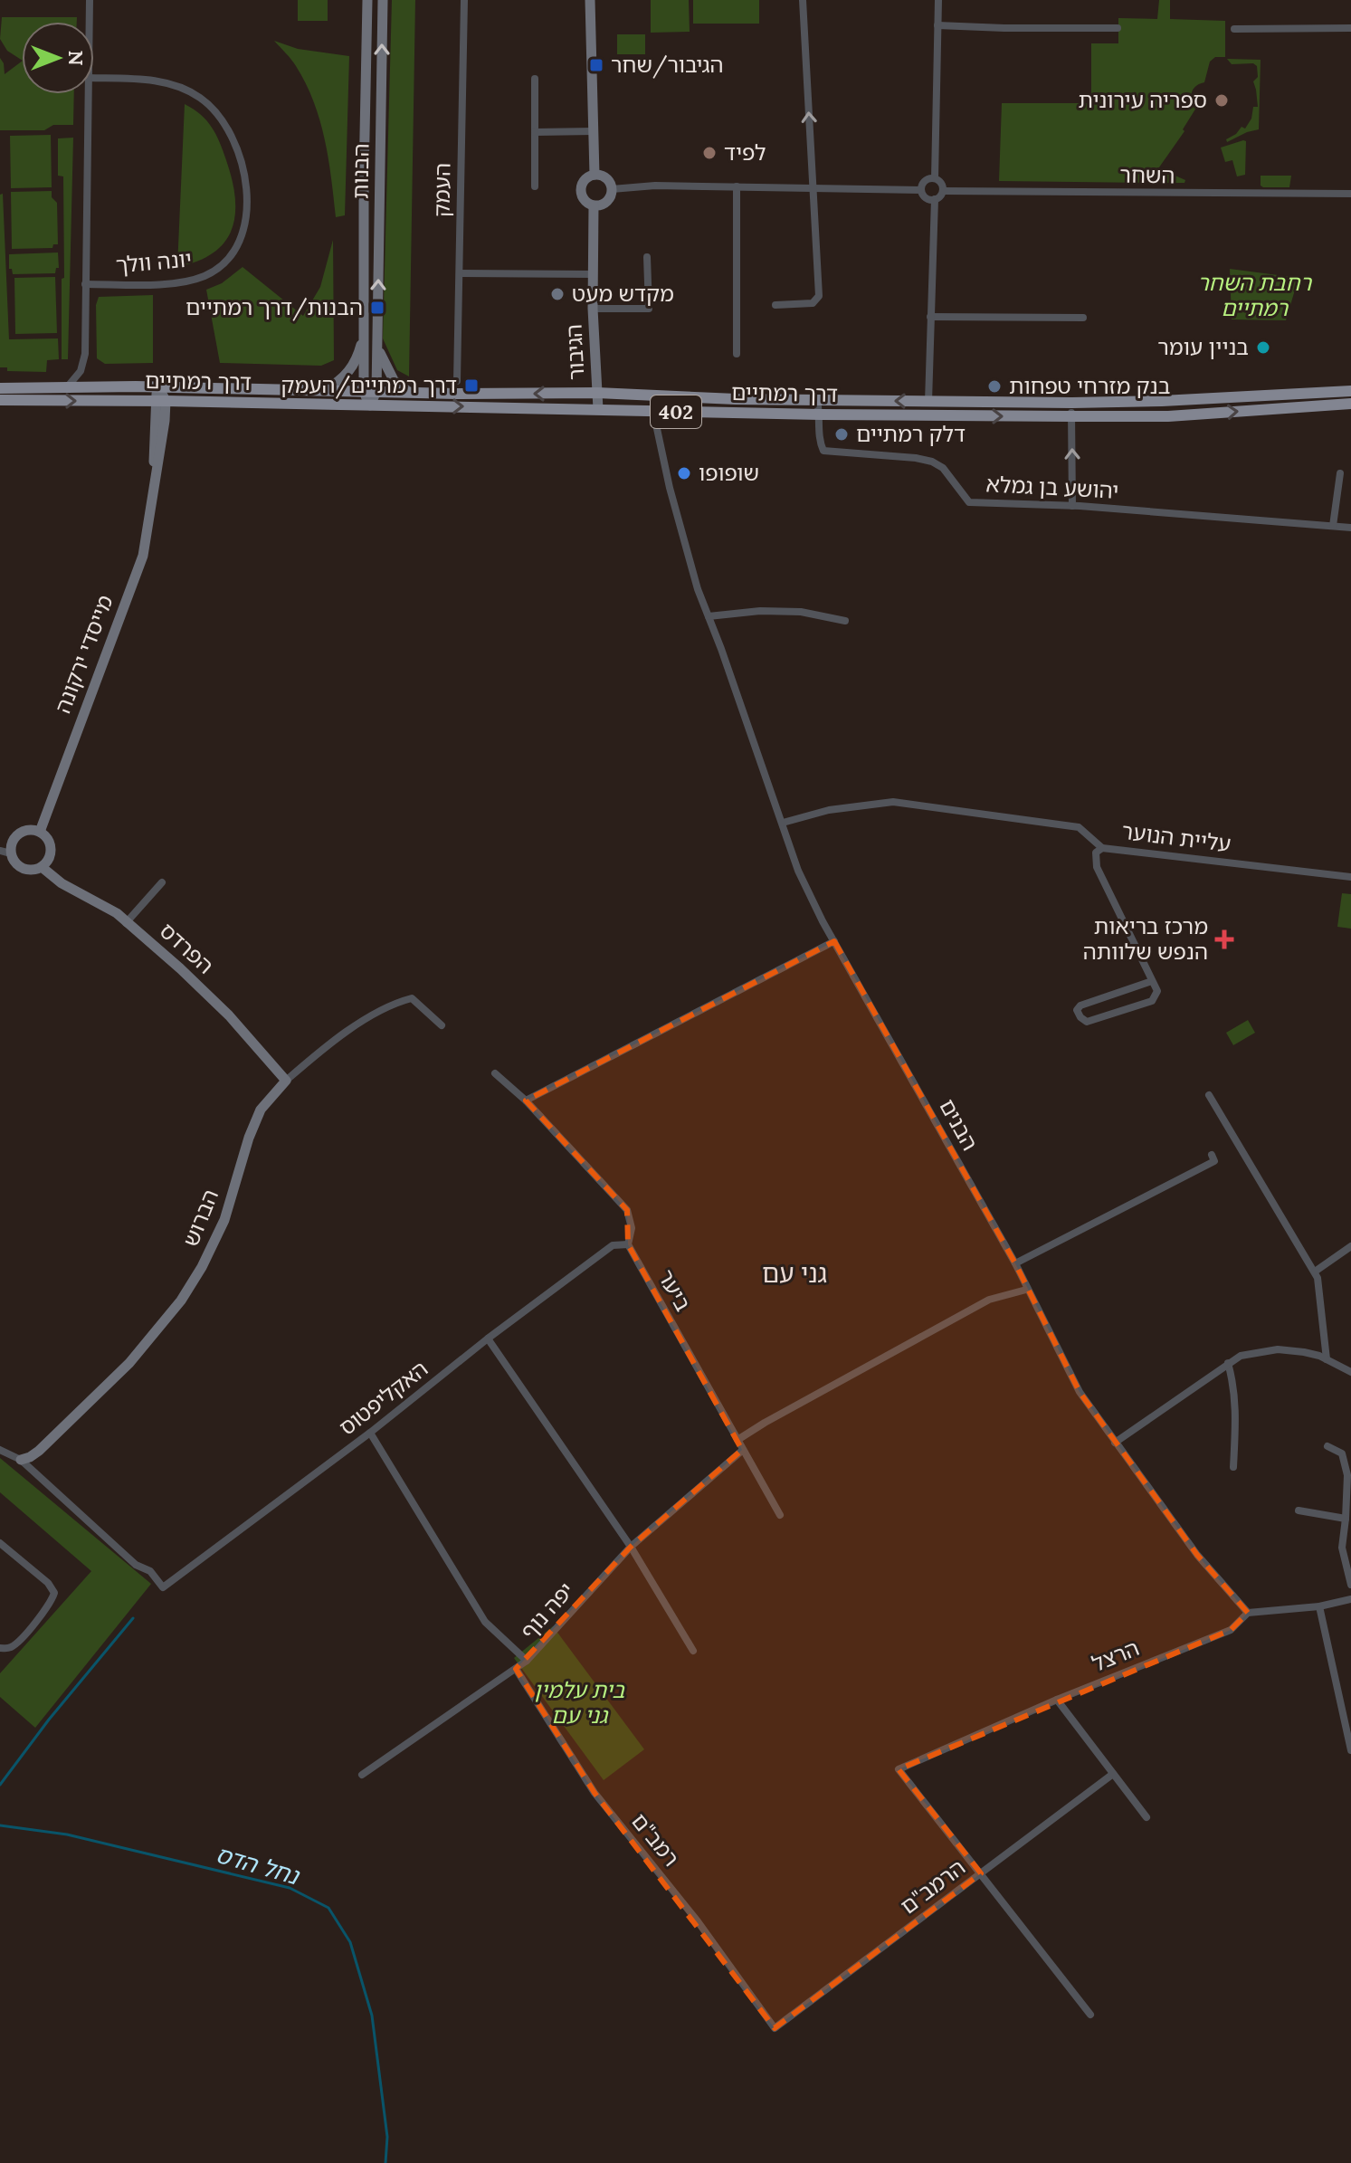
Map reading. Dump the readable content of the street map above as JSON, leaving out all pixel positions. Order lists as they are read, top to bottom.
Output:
{
  "streets": {
    "main road": ["דרך רמתיים", "402"],
    "street": [
      "הבנות",
      "השחר",
      "העמק",
      "יונה וולך",
      "הגיבור",
      "יהושע בן גמלא",
      "מייסדי ירקונה",
      "עליית הנוער",
      "הפרדס",
      "הבנים",
      "הברוש",
      "ביער",
      "האקליפטוס",
      "יפה נוף",
      "הרצל",
      "רמב\"ם",
      "הרמב\"ם"
    ]
  },
  "crossings": [
    ["הבנות", "דרך רמתיים"],
    ["הגיבור", "דרך רמתיים"],
    ["דרך רמתיים", "יהושע בן גמלא"],
    ["דרך רמתיים", "מייסדי ירקונה"],
    ["דרך רמתיים", "הבנים"],
    ["מייסדי ירקונה", "הפרדס"],
    ["הפרדס", "הברוש"],
    ["הבנים", "הרצל"],
    ["הברוש", "האקליפטוס"],
    ["ביער", "האקליפטוס"],
    ["ביער", "יפה נוף"],
    ["יפה נוף", "רמב\"ם"],
    ["הרצל", "הרמב\"ם"],
    ["רמב\"ם", "הרמב\"ם"]
  ],
  "districts": ["גני עם"],
  "water": ["נחל הדס"],
  "parks": ["רחבת השחר רמתיים", "בית עלמין גני עם"],
  "places": {
    "transit": ["הגיבור/שחר", "הבנות/דרך רמתיים", "דרך רמתיים/העמק"],
    "other": [
      "ספריה עירונית",
      "לפיד",
      "מקדש מעט",
      "בניין עומר",
      "בנק מזרחי טפחות",
      "דלק רמתיים",
      "שופופו"
    ],
    "health": ["מרכז בריאות הנפש שלוותה"]
  },
  "north": "right"
}
